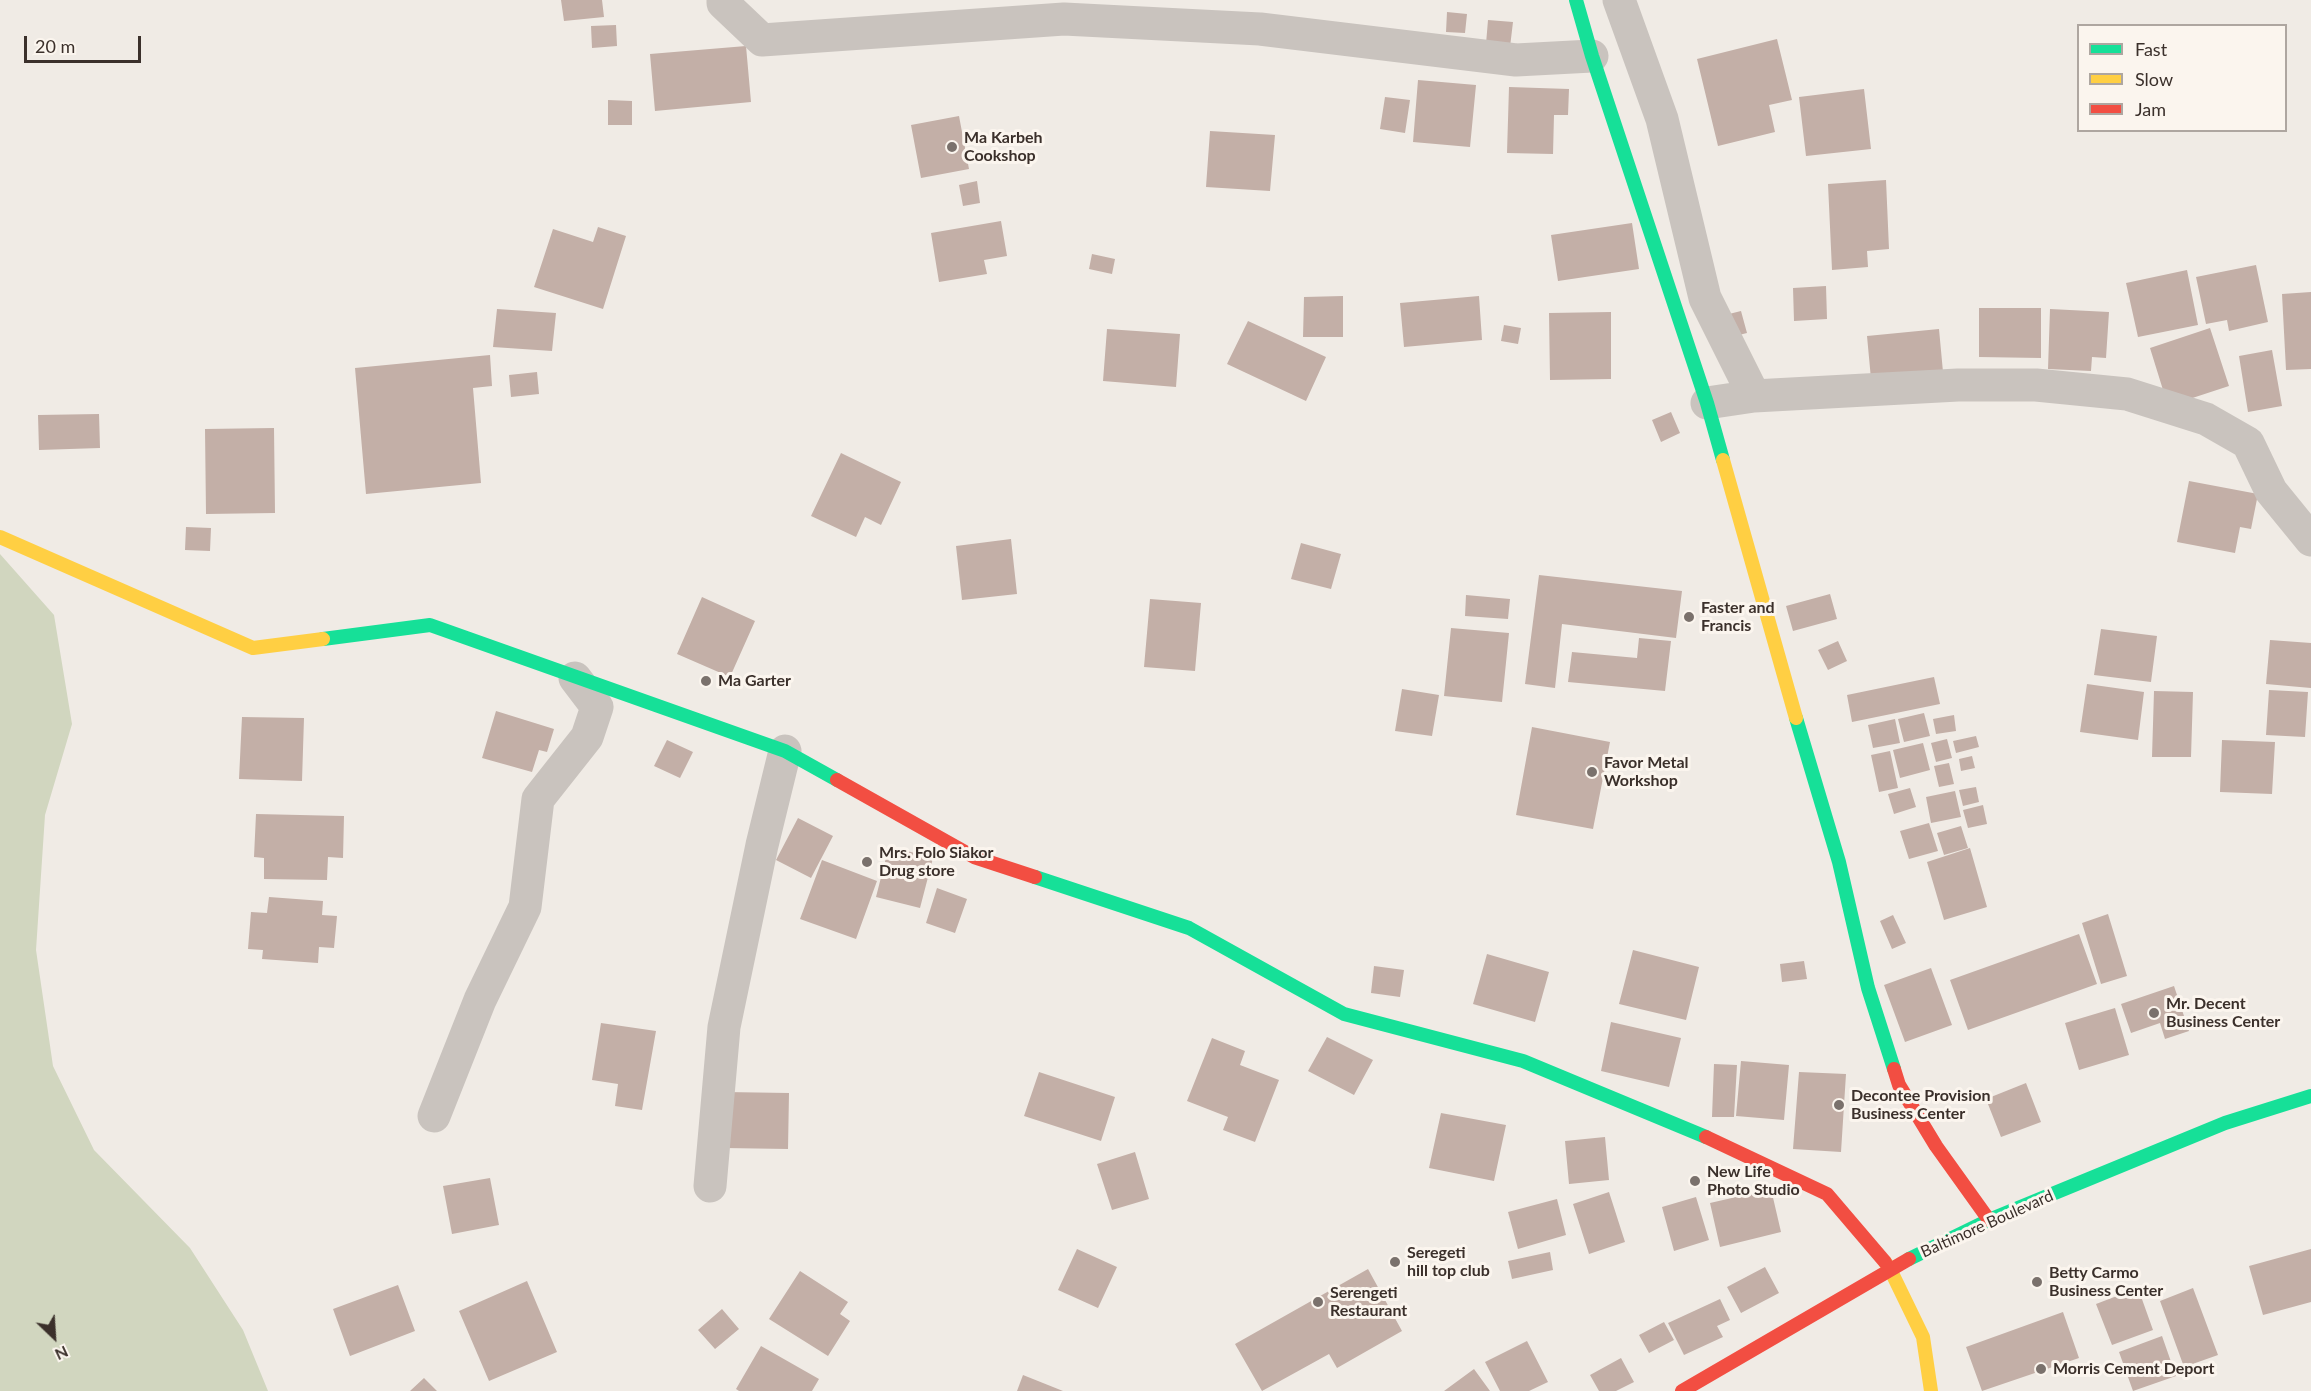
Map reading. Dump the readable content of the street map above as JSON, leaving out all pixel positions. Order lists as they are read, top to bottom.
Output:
{
  "streets": {
    "main road": ["Baltimore Boulevard"]
  },
  "places": [
    "Ma Karbeh Cookshop",
    "Faster and Francis",
    "Ma Garter",
    "Favor Metal Workshop",
    "Mrs. Folo Siakor Drug store",
    "Mr. Decent Business Center",
    "Decontee Provision Business Center",
    "New Life Photo Studio",
    "Seregeti hill top club",
    "Betty Carmo Business Center",
    "Serengeti Restaurant",
    "Morris Cement Deport"
  ],
  "legend": ["Fast", "Slow", "Jam"],
  "scale_bar": "20 m",
  "north": "bottom right"
}
